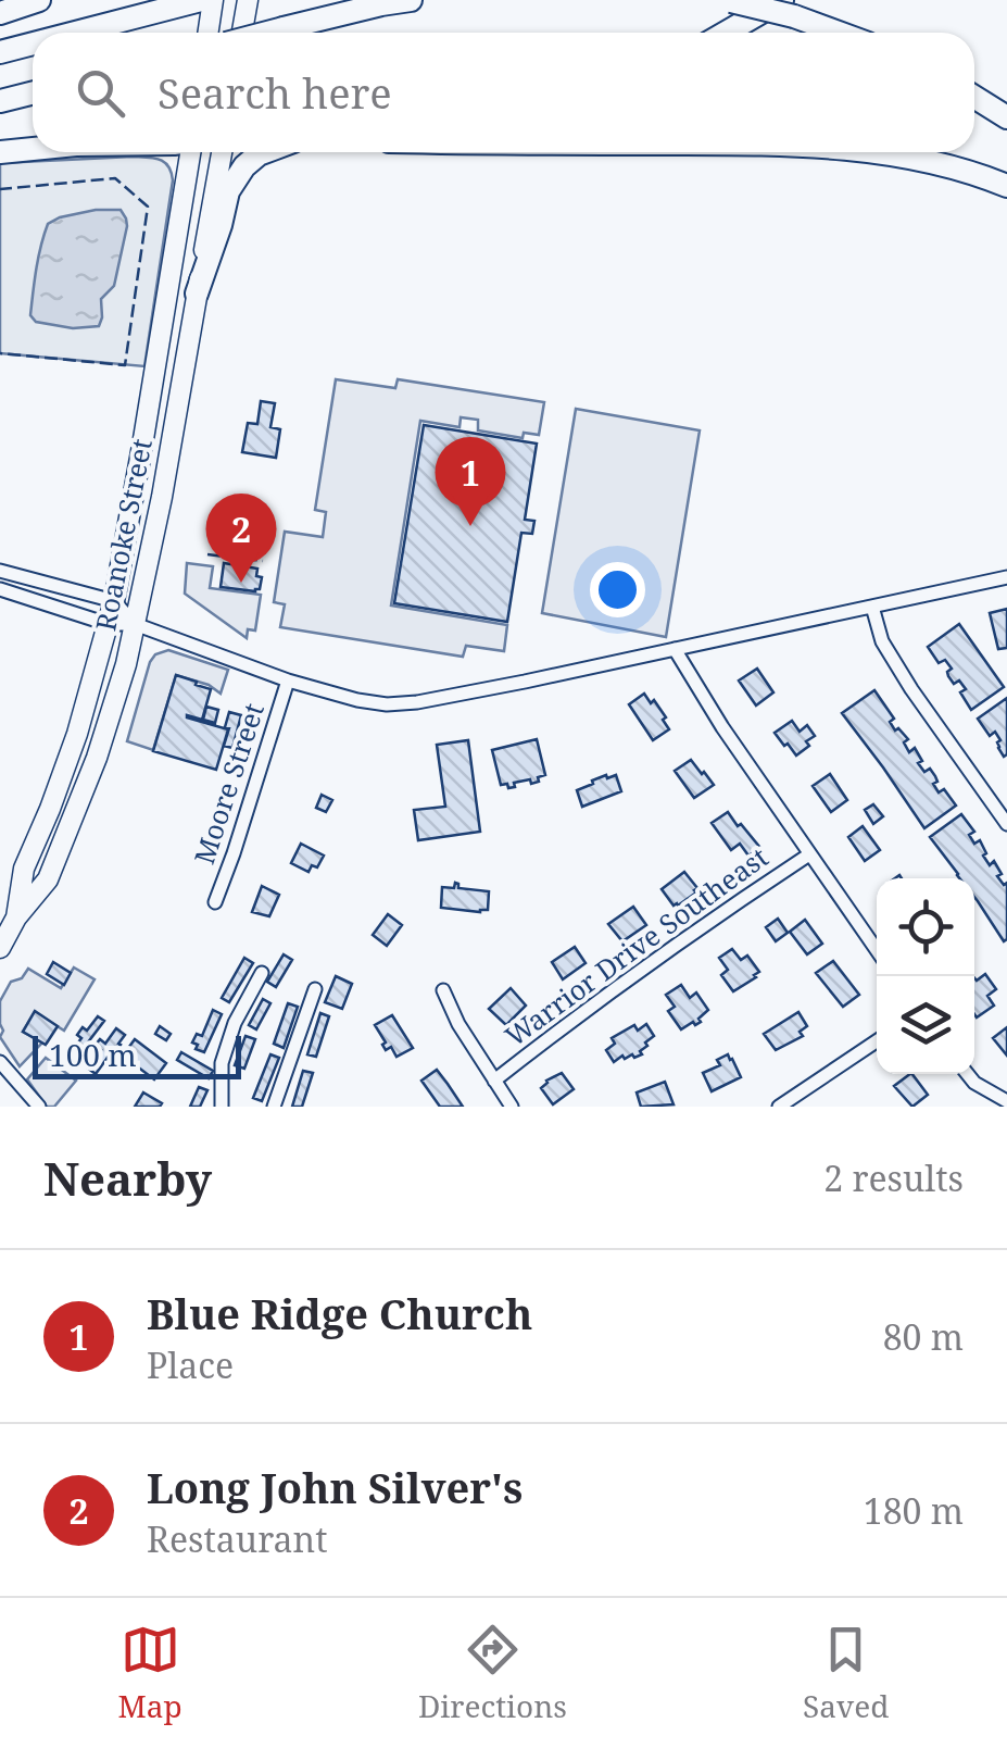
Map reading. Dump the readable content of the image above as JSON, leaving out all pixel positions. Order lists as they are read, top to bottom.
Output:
{
  "streets": {
    "main road": ["Roanoke Street"],
    "street": ["Moore Street", "Warrior Drive Southeast"]
  },
  "scale_bar": "100 m",
  "page": {
    "search": "Search here",
    "pins": ["1", "2"],
    "scale": "100 m",
    "heading": ["Nearby", "2 results"],
    "list": [
      {
        "mark": "1",
        "name": "Blue Ridge Church",
        "note": "Place",
        "value": "80 m"
      },
      {
        "mark": "2",
        "name": "Long John Silver's",
        "note": "Restaurant",
        "value": "180 m"
      }
    ],
    "nav": ["Map", "Directions", "Saved"]
  }
}
